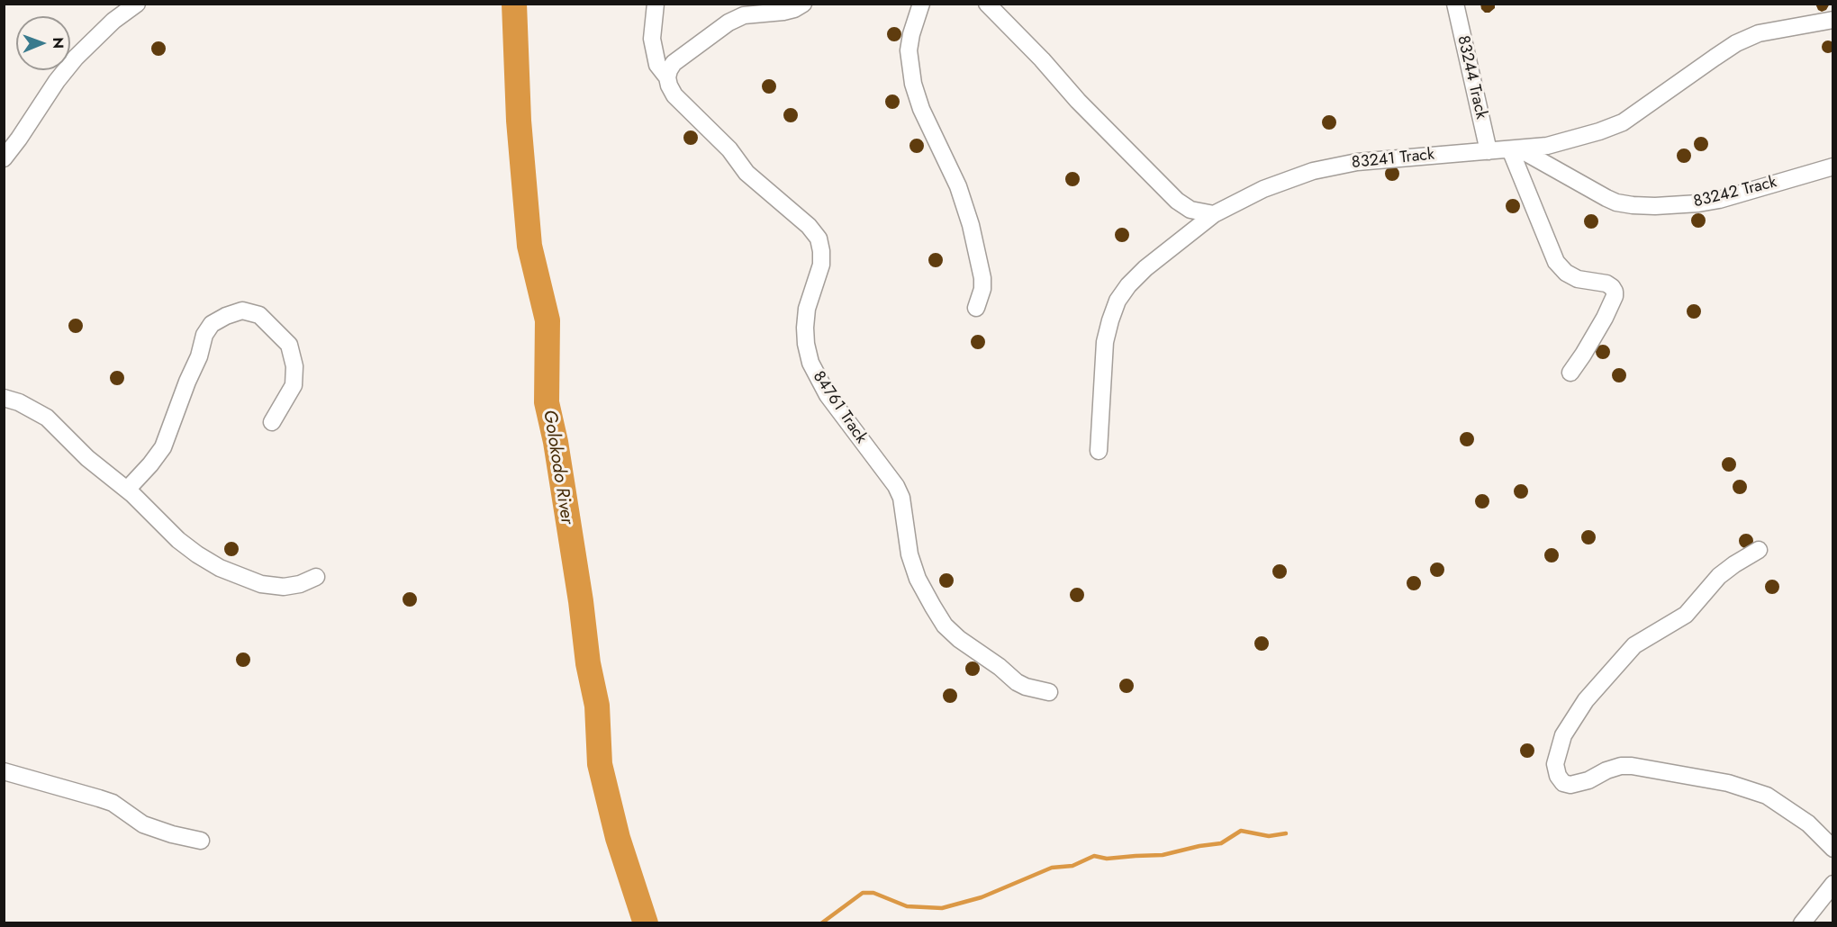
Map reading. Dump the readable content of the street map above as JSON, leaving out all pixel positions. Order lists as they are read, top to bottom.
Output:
{
  "streets": {
    "street": [
      "83244 Track",
      "83241 Track",
      "83242 Track",
      "84761 Track"
    ]
  },
  "crossings": [
    ["83244 Track", "83241 Track"],
    ["83241 Track", "83242 Track"]
  ],
  "water": ["Golokodo River"],
  "north": "right"
}
